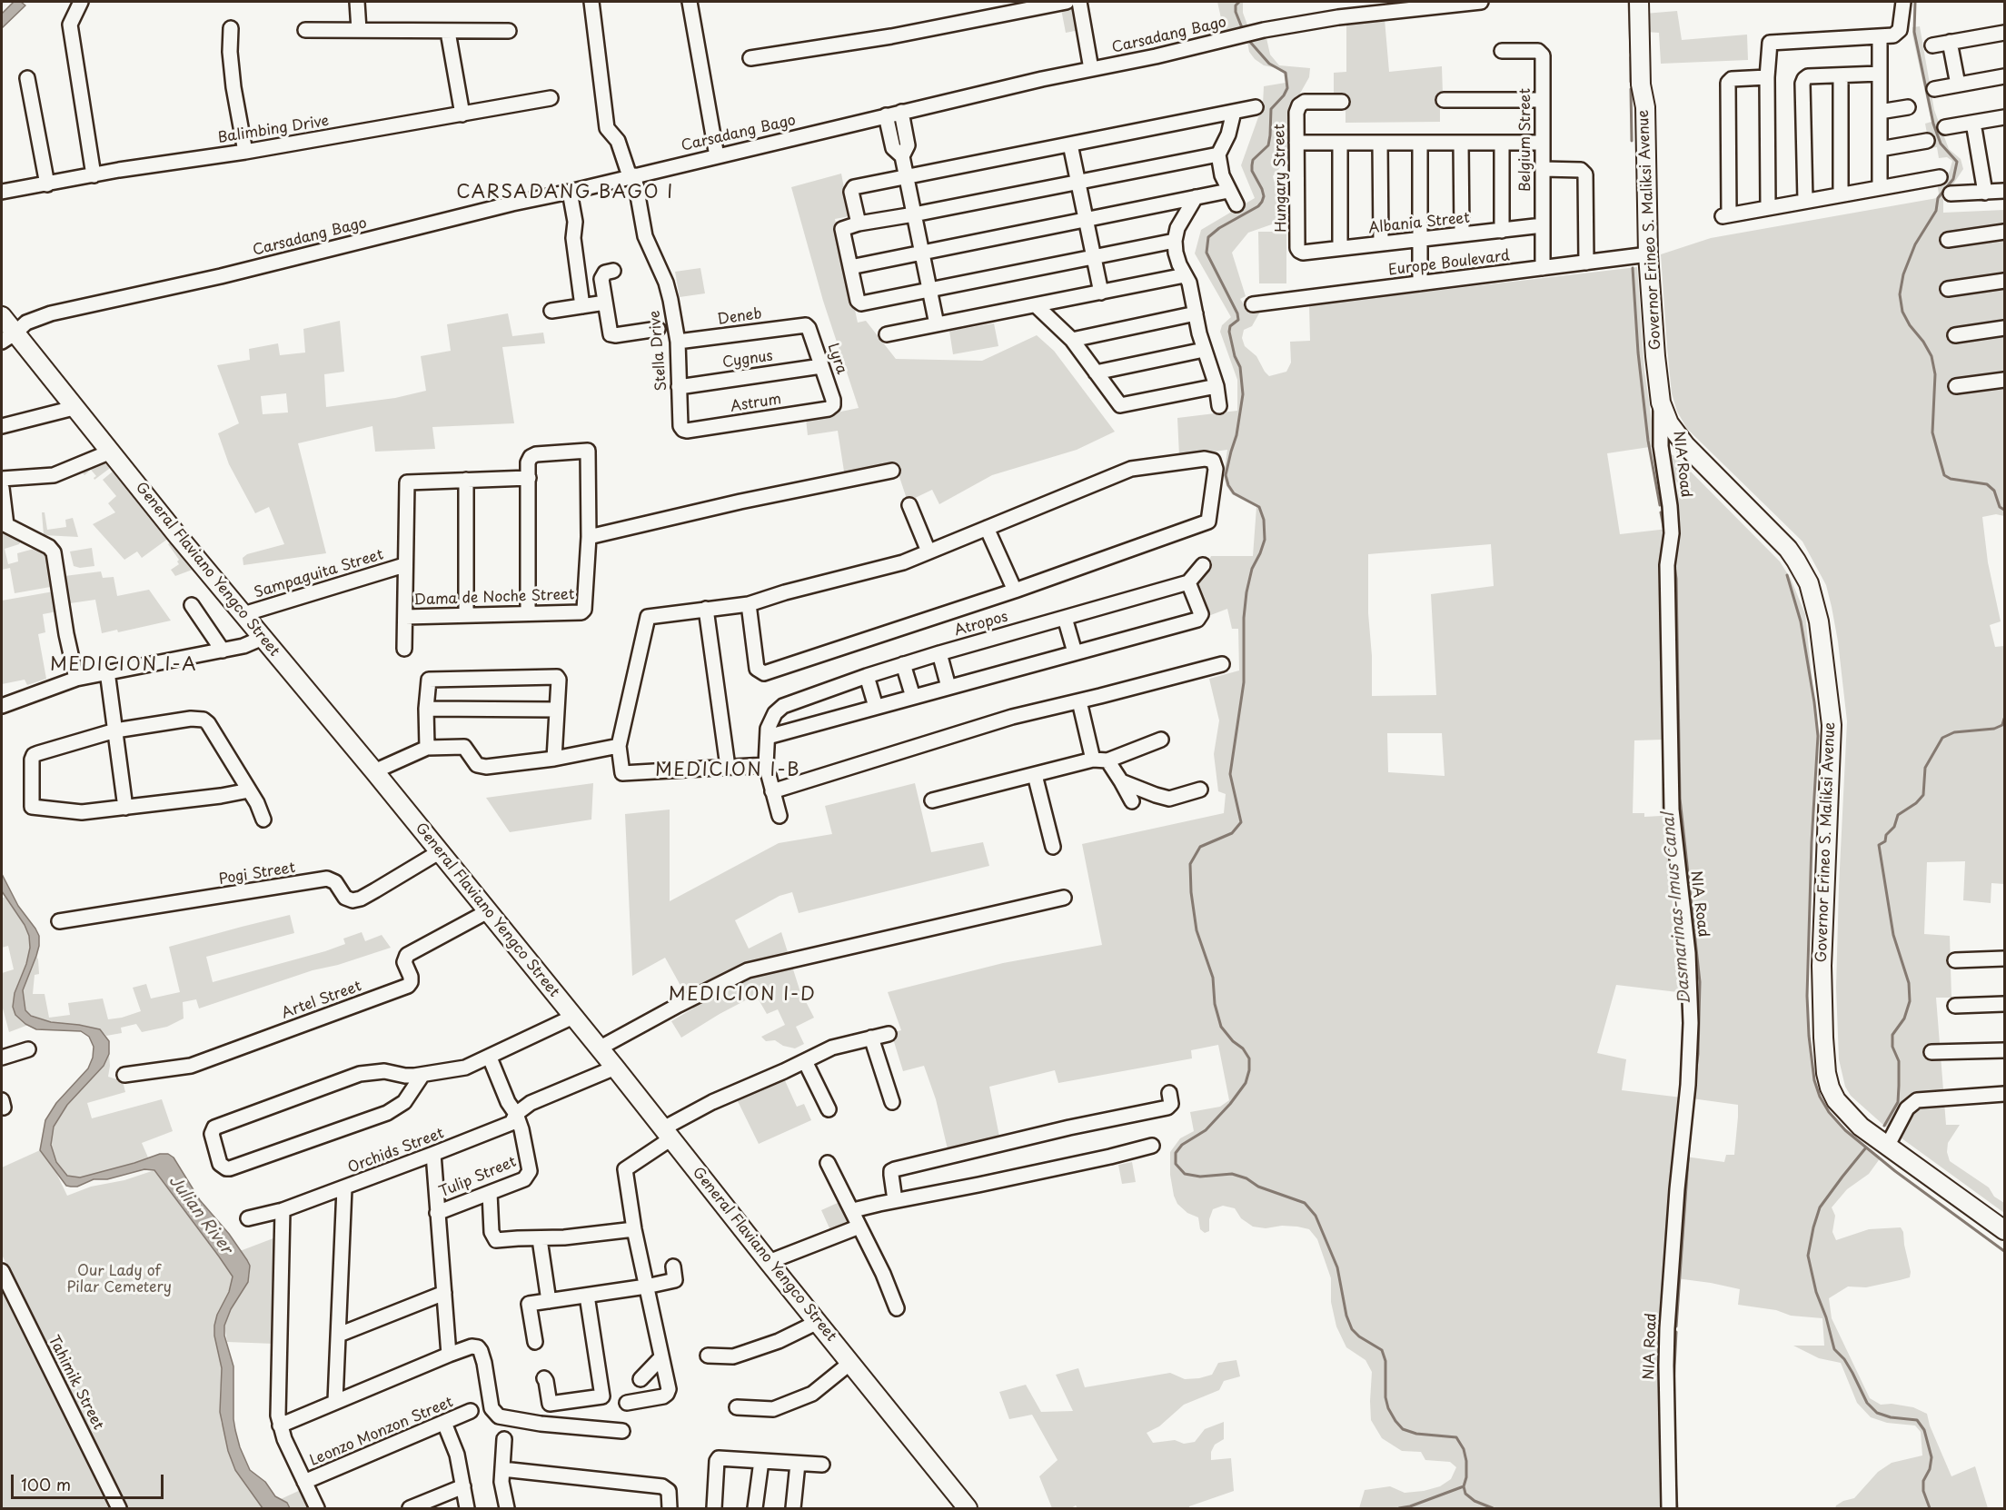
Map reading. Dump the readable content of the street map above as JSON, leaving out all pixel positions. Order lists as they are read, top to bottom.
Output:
{
  "streets": {
    "main road": ["Governor Erineo S. Maliksi Avenue", "General Flaviano Yengco Street"],
    "street": [
      "Carsadang Bago",
      "Balimbing Drive",
      "Belgium Street",
      "Hungary Street",
      "Albania Street",
      "Europe Boulevard",
      "Deneb",
      "Stella Drive",
      "Lyra",
      "Cygnus",
      "Astrum",
      "NIA Road",
      "Sampaguita Street",
      "Dama de Noche Street",
      "Atropos",
      "Pogi Street",
      "Artel Street",
      "Orchids Street",
      "Tulip Street",
      "Tahimik Street",
      "Leonzo Monzon Street"
    ]
  },
  "crossings": [
    ["Carsadang Bago", "Stella Drive"],
    ["Carsadang Bago", "General Flaviano Yengco Street"],
    ["Belgium Street", "Albania Street"],
    ["Belgium Street", "Europe Boulevard"],
    ["Hungary Street", "Albania Street"],
    ["Governor Erineo S. Maliksi Avenue", "Europe Boulevard"],
    ["Governor Erineo S. Maliksi Avenue", "NIA Road"],
    ["Deneb", "Stella Drive"],
    ["Deneb", "Lyra"],
    ["Stella Drive", "Cygnus"],
    ["Stella Drive", "Astrum"],
    ["Lyra", "Cygnus"],
    ["Lyra", "Astrum"],
    ["General Flaviano Yengco Street", "Sampaguita Street"],
    ["General Flaviano Yengco Street", "Pogi Street"],
    ["General Flaviano Yengco Street", "Artel Street"],
    ["General Flaviano Yengco Street", "Orchids Street"],
    ["Orchids Street", "Tulip Street"]
  ],
  "districts": [
    "CARSADANG BAGO I",
    "MEDICION I-A",
    "MEDICION I-B",
    "MEDICION I-D"
  ],
  "water": ["Dasmarinas-Imus Canal", "Julian River"],
  "parks": ["Our Lady of Pilar Cemetery"],
  "scale_bar": "100 m"
}
